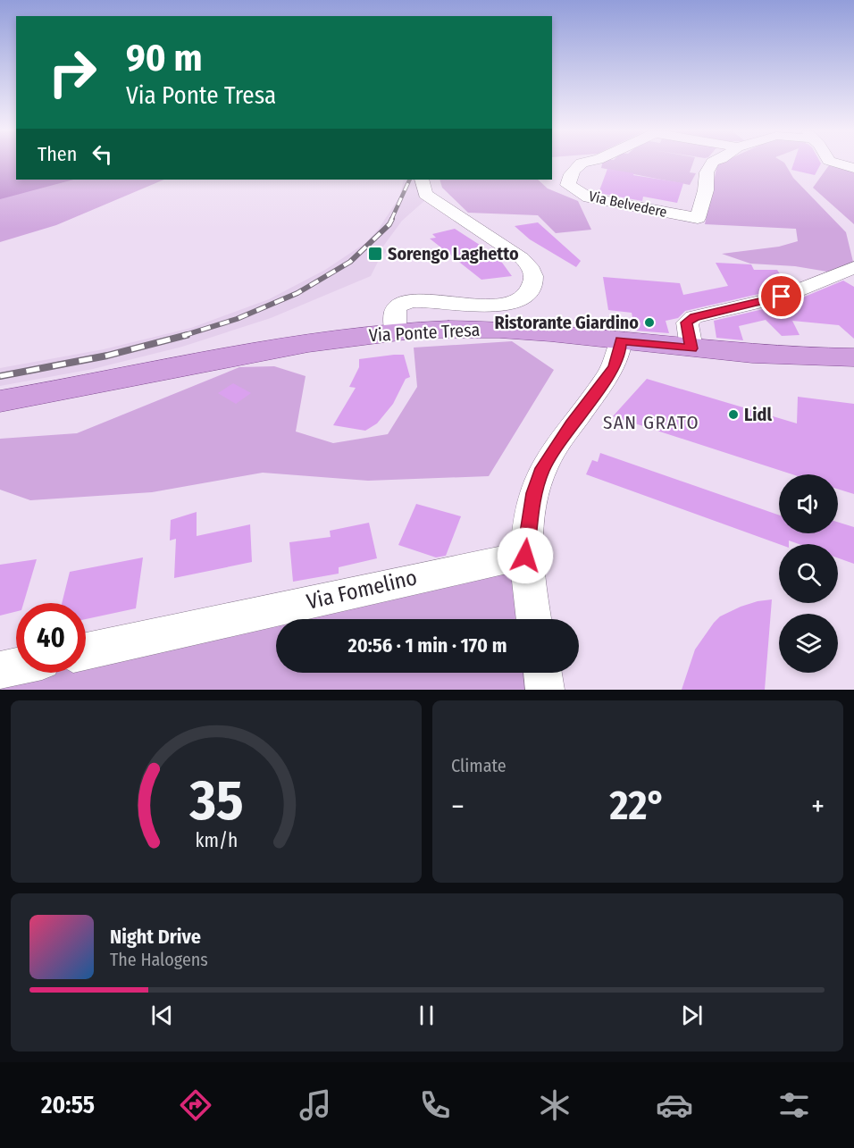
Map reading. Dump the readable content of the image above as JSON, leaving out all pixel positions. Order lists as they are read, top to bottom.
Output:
{
  "streets": {
    "main road": ["Via Ponte Tresa"],
    "street": ["Via Belvedere", "Via Fomelino"]
  },
  "districts": ["SAN GRATO"],
  "places": {
    "transit": ["Sorengo Laghetto"],
    "other": ["Ristorante Giardino", "Lidl"]
  },
  "page": {
    "turn": ["90 m", "Via Ponte Tresa"],
    "then": "Then",
    "limit": "40",
    "trip": "20:56 · 1 min · 170 m",
    "tile": "Climate",
    "heat": ["−", "22°", "+"],
    "song": ["Night Drive", "The Halogens"],
    "tabs": "20:55",
    "gauge": ["35", "km/h"]
  }
}
